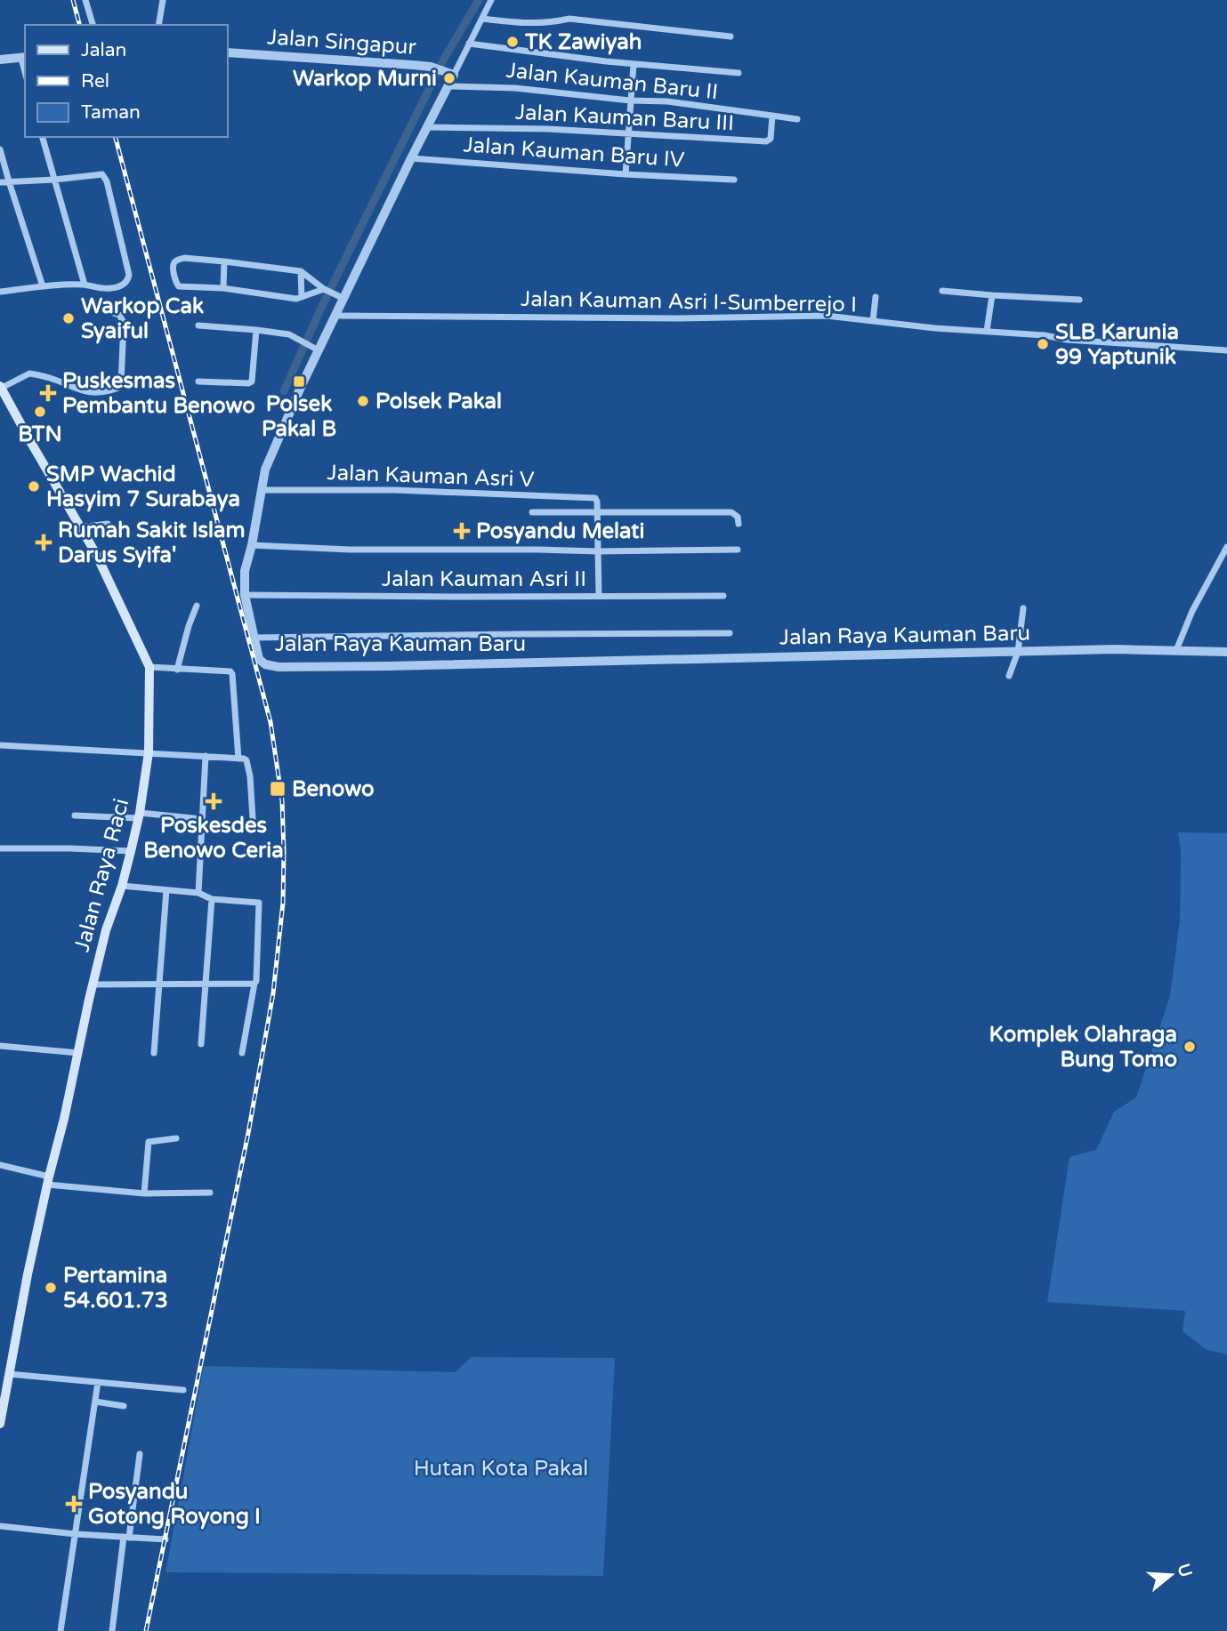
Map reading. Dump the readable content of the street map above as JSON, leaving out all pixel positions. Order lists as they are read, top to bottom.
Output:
{
  "streets": {
    "main road": ["Jalan Raya Raci"],
    "street": [
      "Jalan Singapur",
      "Jalan Kauman Baru II",
      "Jalan Kauman Baru III",
      "Jalan Kauman Baru IV",
      "Jalan Kauman Asri I-Sumberrejo I",
      "Jalan Kauman Asri V",
      "Jalan Kauman Asri II",
      "Jalan Raya Kauman Baru"
    ]
  },
  "crossings": [
    ["Jalan Singapur", "Jalan Raya Kauman Baru"],
    ["Jalan Kauman Baru II", "Jalan Kauman Baru III"],
    ["Jalan Kauman Baru II", "Jalan Raya Kauman Baru"],
    ["Jalan Kauman Baru III", "Jalan Raya Kauman Baru"],
    ["Jalan Kauman Baru IV", "Jalan Raya Kauman Baru"],
    ["Jalan Kauman Asri I-Sumberrejo I", "Jalan Raya Kauman Baru"],
    ["Jalan Kauman Asri V", "Jalan Raya Kauman Baru"],
    ["Jalan Kauman Asri II", "Jalan Raya Kauman Baru"]
  ],
  "parks": ["Hutan Kota Pakal"],
  "places": {
    "other": [
      "TK Zawiyah",
      "Warkop Murni",
      "Warkop Cak Syaiful",
      "SLB Karunia 99 Yaptunik",
      "Polsek Pakal",
      "BTN",
      "SMP Wachid Hasyim 7 Surabaya",
      "Komplek Olahraga Bung Tomo",
      "Pertamina 54.601.73"
    ],
    "transit": ["Polsek Pakal B", "Benowo"],
    "health": [
      "Puskesmas Pembantu Benowo",
      "Posyandu Melati",
      "Rumah Sakit Islam Darus Syifa'",
      "Poskesdes Benowo Ceria",
      "Posyandu Gotong Royong I"
    ]
  },
  "legend": ["Jalan", "Rel", "Taman"],
  "north": "right"
}
